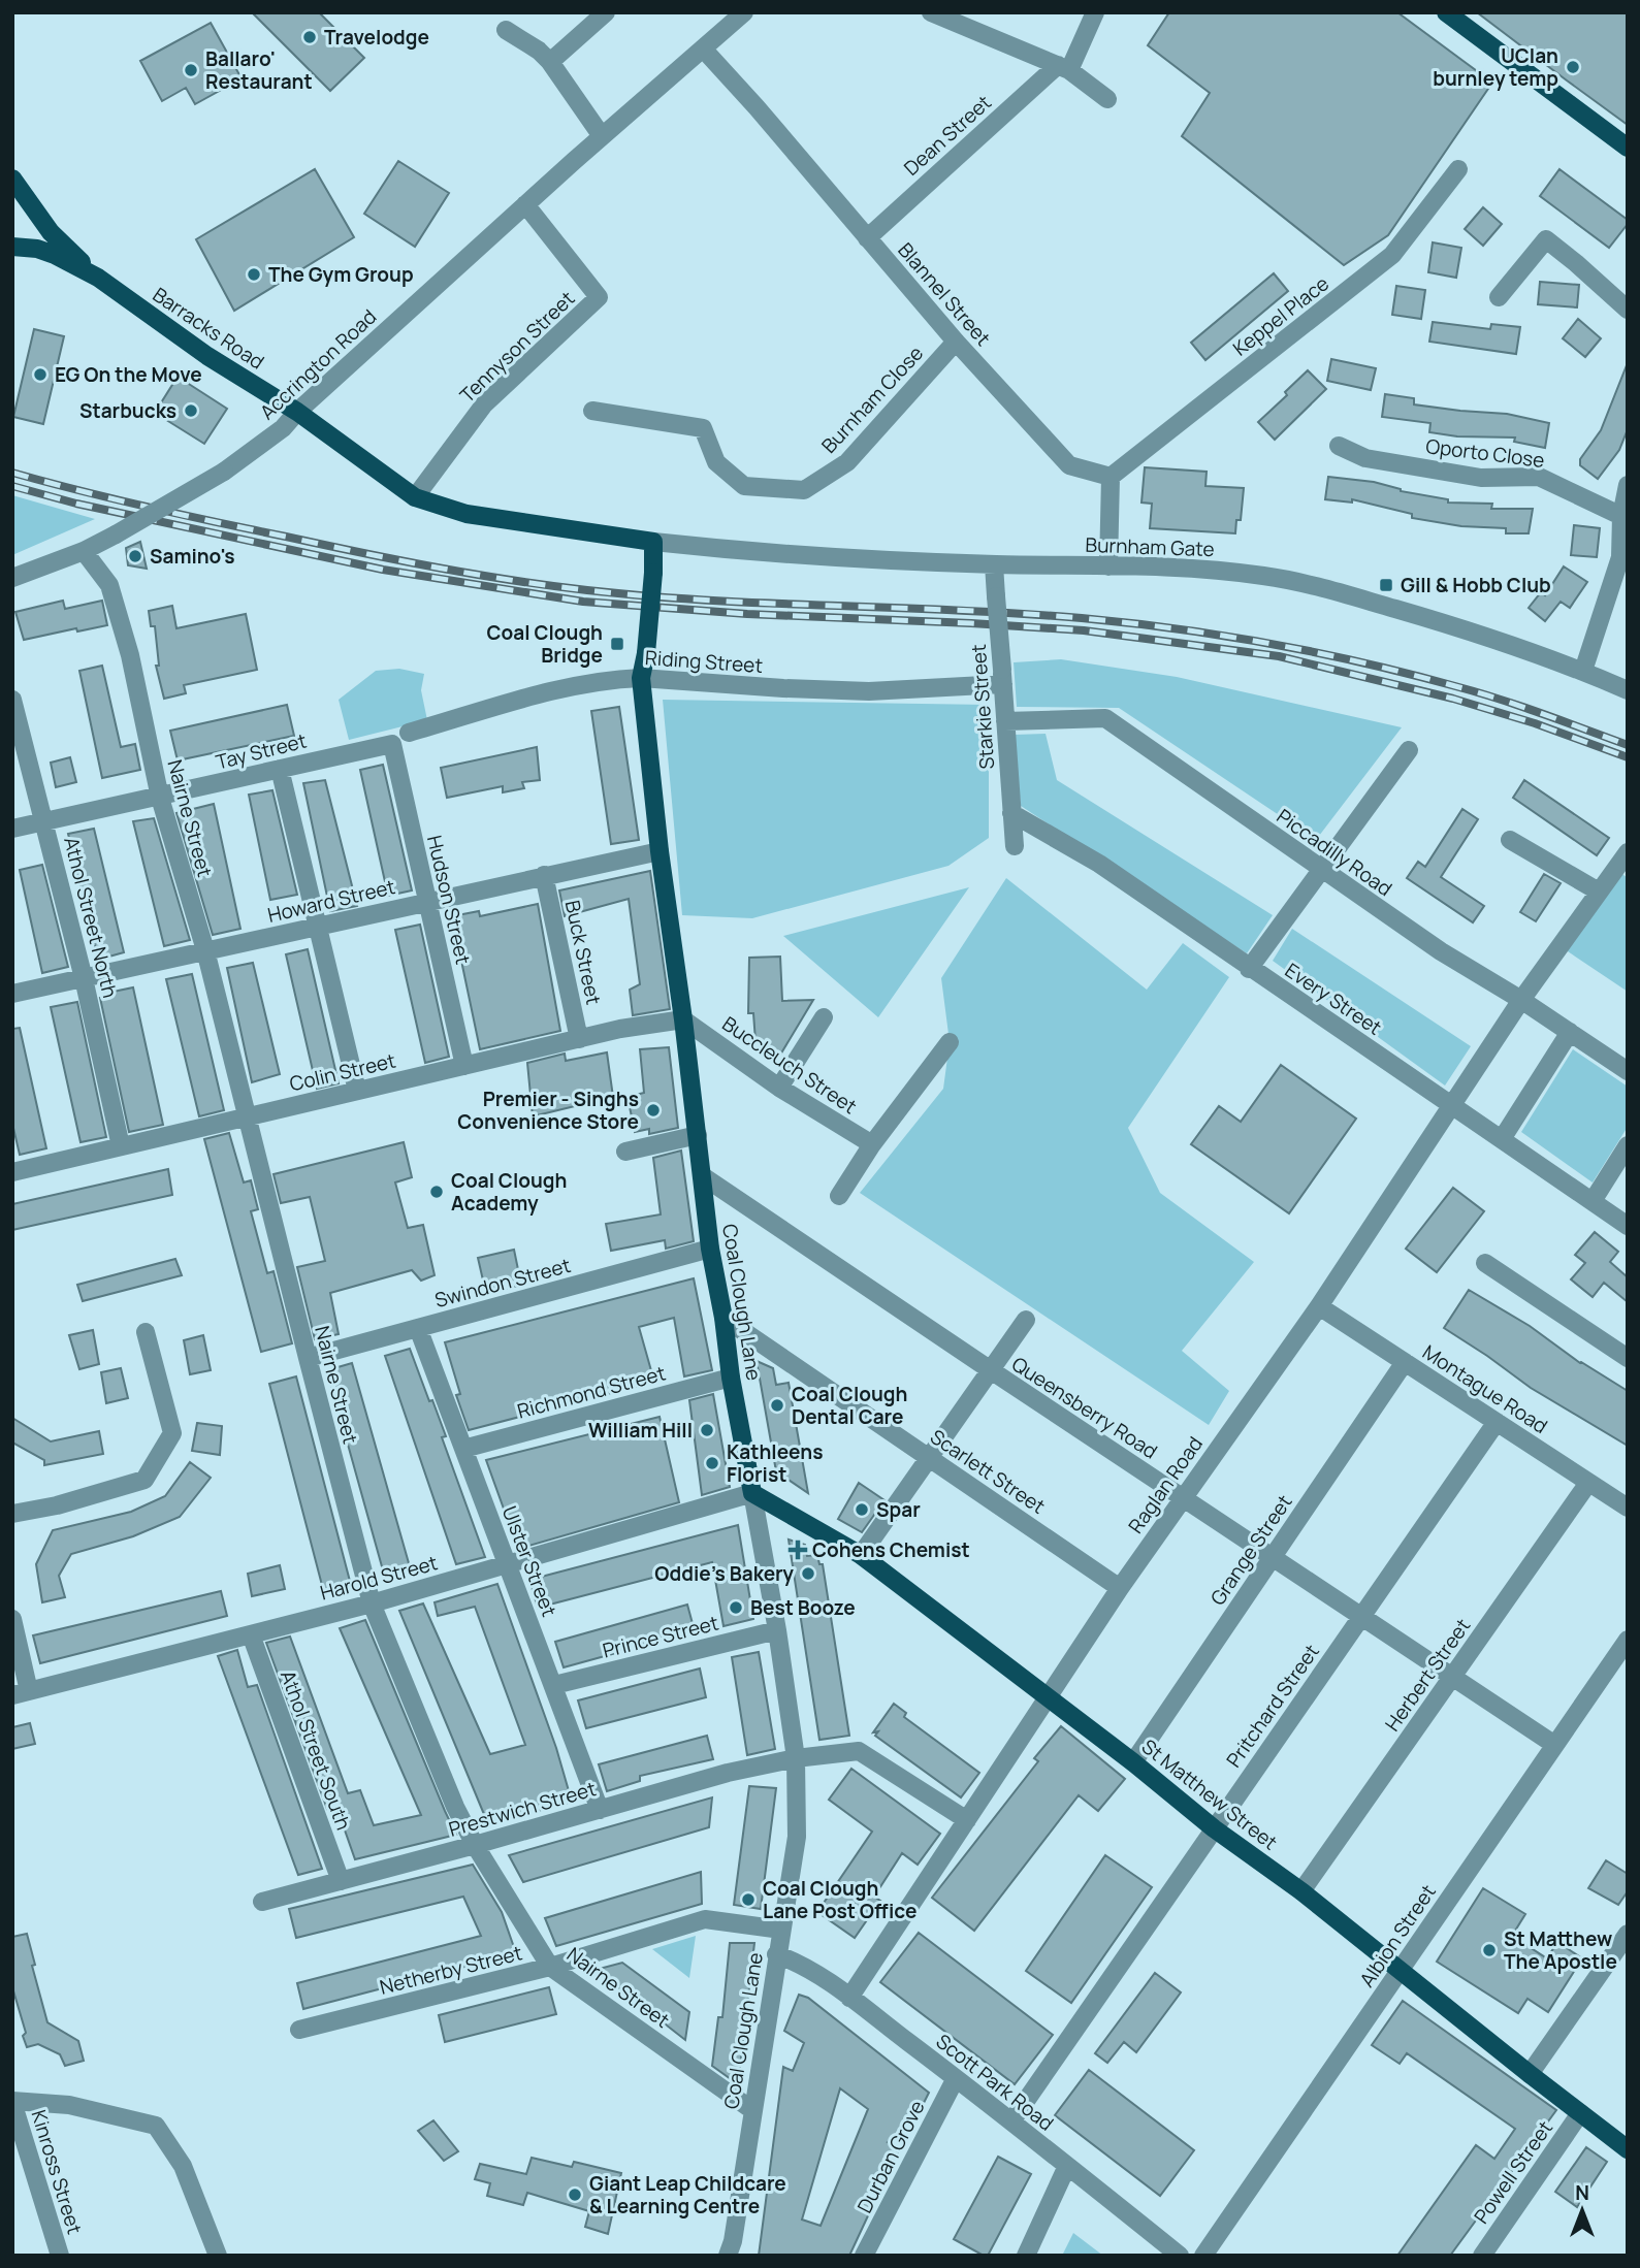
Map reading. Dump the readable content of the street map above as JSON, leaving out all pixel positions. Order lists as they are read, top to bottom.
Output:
{
  "streets": {
    "main road": ["Barracks Road", "Coal Clough Lane", "St Matthew Street"],
    "street": [
      "Dean Street",
      "Blannel Street",
      "Keppel Place",
      "Tennyson Street",
      "Accrington Road",
      "Burnham Close",
      "Oporto Close",
      "Burnham Gate",
      "Riding Street",
      "Starkie Street",
      "Tay Street",
      "Nairne Street",
      "Piccadilly Road",
      "Hudson Street",
      "Howard Street",
      "Athol Street North",
      "Buck Street",
      "Every Street",
      "Buccleuch Street",
      "Colin Street",
      "Swindon Street",
      "Montague Road",
      "Richmond Street",
      "Queensberry Road",
      "Scarlett Street",
      "Raglan Road",
      "Grange Street",
      "Ulster Street",
      "Harold Street",
      "Prince Street",
      "Herbert Street",
      "Pritchard Street",
      "Athol Street South",
      "Prestwich Street",
      "Albion Street",
      "Netherby Street",
      "Scott Park Road",
      "Durban Grove",
      "Kinross Street",
      "Powell Street"
    ]
  },
  "crossings": [
    ["Dean Street", "Blannel Street"],
    ["Blannel Street", "Keppel Place"],
    ["Blannel Street", "Accrington Road"],
    ["Blannel Street", "Burnham Close"],
    ["Barracks Road", "Tennyson Street"],
    ["Barracks Road", "Accrington Road"],
    ["Barracks Road", "Burnham Gate"],
    ["Barracks Road", "Coal Clough Lane"],
    ["Tennyson Street", "Accrington Road"],
    ["Accrington Road", "Nairne Street"],
    ["Burnham Gate", "Starkie Street"],
    ["Burnham Gate", "Coal Clough Lane"],
    ["Riding Street", "Starkie Street"],
    ["Riding Street", "Coal Clough Lane"],
    ["Starkie Street", "Piccadilly Road"],
    ["Starkie Street", "Every Street"],
    ["Tay Street", "Nairne Street"],
    ["Tay Street", "Hudson Street"],
    ["Tay Street", "Athol Street North"],
    ["Nairne Street", "Howard Street"],
    ["Nairne Street", "Colin Street"],
    ["Nairne Street", "Swindon Street"],
    ["Nairne Street", "Coal Clough Lane"],
    ["Nairne Street", "Harold Street"],
    ["Nairne Street", "Prestwich Street"],
    ["Nairne Street", "Netherby Street"],
    ["Piccadilly Road", "Raglan Road"],
    ["Hudson Street", "Howard Street"],
    ["Hudson Street", "Colin Street"],
    ["Howard Street", "Athol Street North"],
    ["Howard Street", "Buck Street"],
    ["Howard Street", "Coal Clough Lane"],
    ["Athol Street North", "Colin Street"],
    ["Buck Street", "Colin Street"],
    ["Every Street", "Raglan Road"],
    ["Buccleuch Street", "Colin Street"],
    ["Buccleuch Street", "Coal Clough Lane"],
    ["Colin Street", "Coal Clough Lane"],
    ["Swindon Street", "Coal Clough Lane"],
    ["Swindon Street", "Ulster Street"],
    ["Coal Clough Lane", "Richmond Street"],
    ["Coal Clough Lane", "Queensberry Road"],
    ["Coal Clough Lane", "Scarlett Street"],
    ["Coal Clough Lane", "Harold Street"],
    ["Coal Clough Lane", "Prince Street"],
    ["Coal Clough Lane", "St Matthew Street"],
    ["Coal Clough Lane", "Prestwich Street"],
    ["Coal Clough Lane", "Netherby Street"],
    ["Coal Clough Lane", "Scott Park Road"],
    ["Montague Road", "Raglan Road"],
    ["Montague Road", "Grange Street"],
    ["Montague Road", "Herbert Street"],
    ["Montague Road", "Pritchard Street"],
    ["Richmond Street", "Ulster Street"],
    ["Queensberry Road", "Raglan Road"],
    ["Queensberry Road", "Grange Street"],
    ["Queensberry Road", "Herbert Street"],
    ["Queensberry Road", "Pritchard Street"],
    ["Queensberry Road", "Albion Street"],
    ["Scarlett Street", "Raglan Road"],
    ["Raglan Road", "St Matthew Street"],
    ["Raglan Road", "Prestwich Street"],
    ["Raglan Road", "Scott Park Road"],
    ["Grange Street", "St Matthew Street"],
    ["Ulster Street", "Harold Street"],
    ["Ulster Street", "Prince Street"],
    ["Ulster Street", "Prestwich Street"],
    ["Harold Street", "Athol Street South"],
    ["Harold Street", "St Matthew Street"],
    ["Herbert Street", "St Matthew Street"],
    ["Pritchard Street", "St Matthew Street"],
    ["Pritchard Street", "Scott Park Road"],
    ["Athol Street South", "Prestwich Street"],
    ["St Matthew Street", "Albion Street"],
    ["St Matthew Street", "Powell Street"],
    ["Scott Park Road", "Durban Grove"]
  ],
  "places": {
    "other": [
      "Travelodge",
      "UClan burnley temp",
      "Ballaro' Restaurant",
      "The Gym Group",
      "EG On the Move",
      "Starbucks",
      "Samino's",
      "Premier - Singhs Convenience Store",
      "Coal Clough Academy",
      "Coal Clough Dental Care",
      "William Hill",
      "Kathleens Florist",
      "Spar",
      "Oddie's Bakery",
      "Best Booze",
      "Coal Clough Lane Post Office",
      "St Matthew The Apostle",
      "Giant Leap Childcare & Learning Centre"
    ],
    "transit": ["Gill & Hobb Club", "Coal Clough Bridge"],
    "health": ["Cohens Chemist"]
  },
  "north": "top"
}
